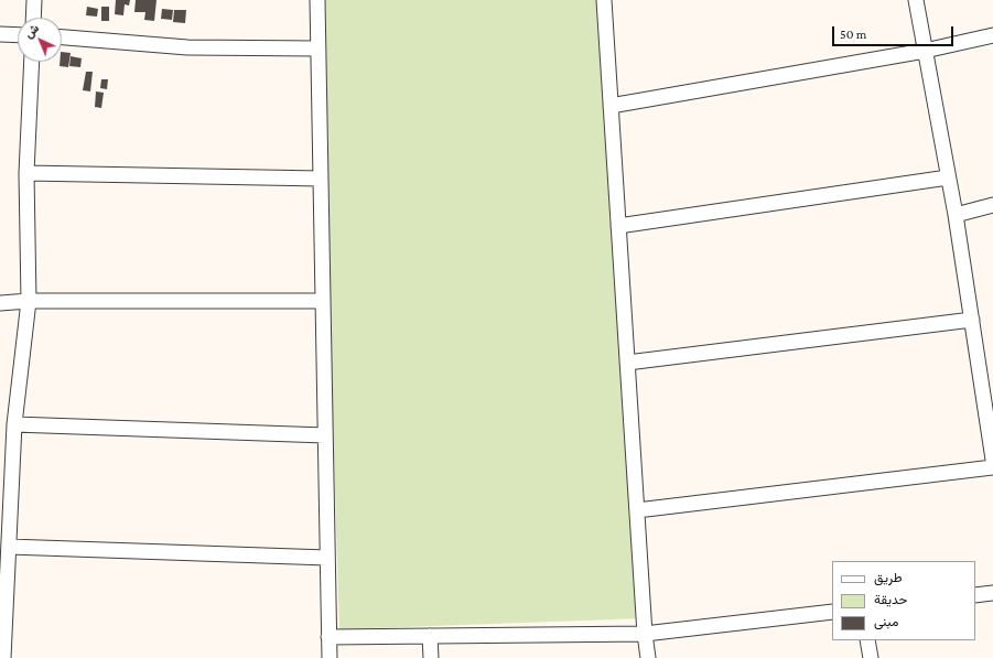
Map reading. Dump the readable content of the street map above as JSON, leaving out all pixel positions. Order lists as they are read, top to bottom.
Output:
{
  "legend": ["طريق", "حديقة", "مبنى"],
  "scale_bar": "50 m",
  "north": "top left"
}
